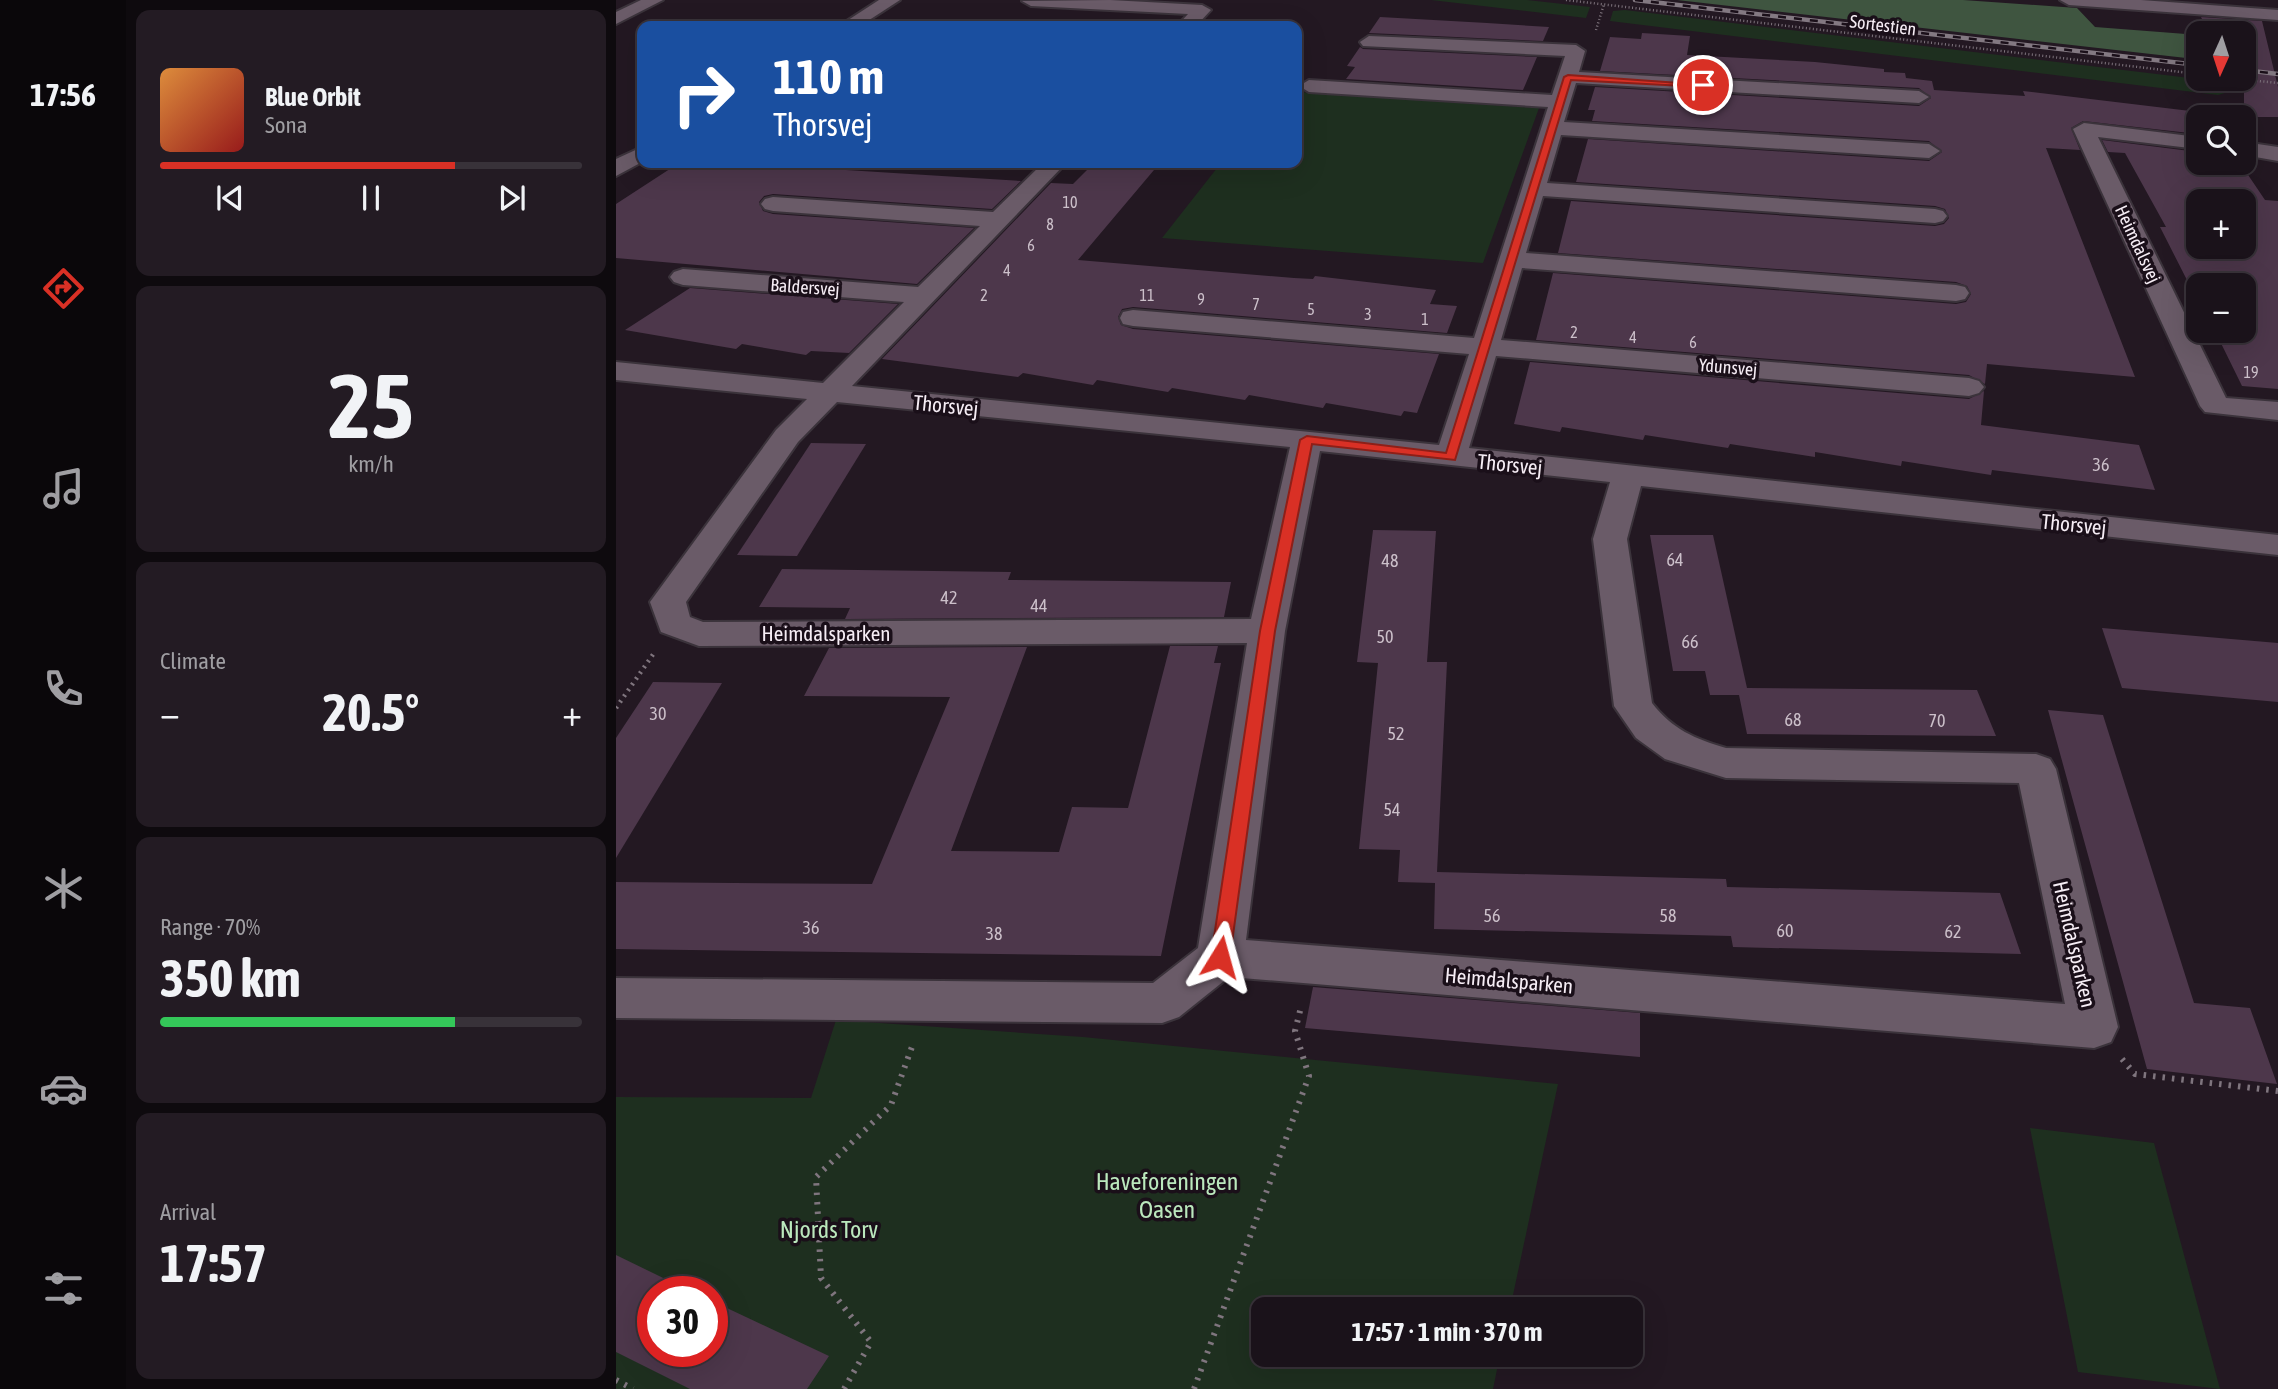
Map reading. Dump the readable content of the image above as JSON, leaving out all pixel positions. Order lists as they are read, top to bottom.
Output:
{
  "streets": {
    "street": [
      "Heimdalsvej",
      "Baldersvej",
      "Ydunsvej",
      "Thorsvej",
      "Heimdalsparken"
    ],
    "path": ["Sortestien"]
  },
  "crossings": [
    ["Thorsvej", "Heimdalsparken"]
  ],
  "parks": ["Haveforeningen Oasen", "Njords Torv"],
  "house_numbers": [
    "10",
    "8",
    "6",
    "4",
    "2",
    "11",
    "9",
    "7",
    "5",
    "3",
    "1",
    "2",
    "4",
    "6",
    "19",
    "36",
    "64",
    "48",
    "42",
    "44",
    "50",
    "66",
    "30",
    "68",
    "70",
    "52",
    "54",
    "56",
    "58",
    "36",
    "60",
    "62",
    "38"
  ],
  "north": "bottom",
  "page": {
    "tabs": "17:56",
    "map_buttons": ["+", "−"],
    "turn": ["110 m", "Thorsvej"],
    "song": ["Blue Orbit", "Sona"],
    "tile": [
      ["25", "km/h"],
      "Climate",
      ["Range · 70%", "350 km"],
      ["Arrival", "17:57"]
    ],
    "heat": ["−", "20.5°", "+"],
    "limit": "30",
    "trip": "17:57 · 1 min · 370 m"
  }
}
